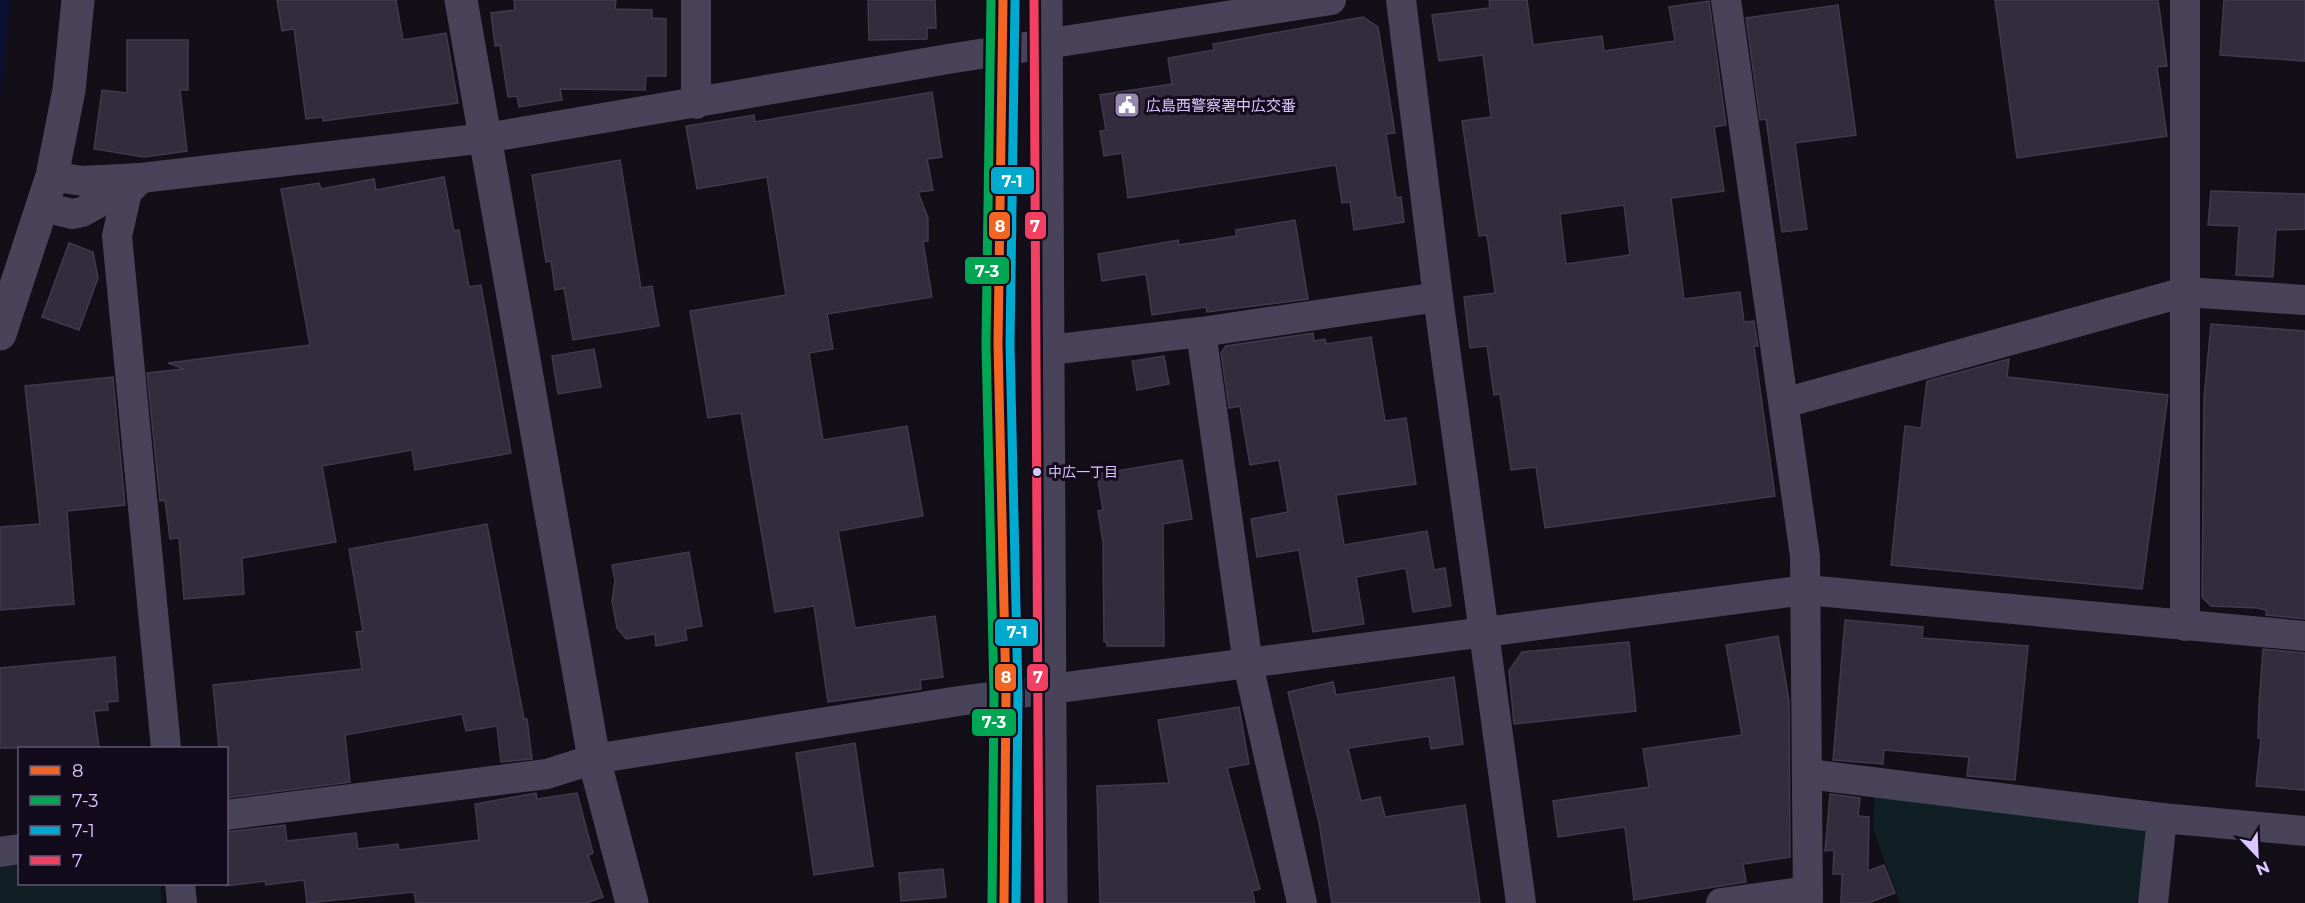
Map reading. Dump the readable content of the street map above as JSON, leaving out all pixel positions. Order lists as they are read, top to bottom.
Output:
{
  "places": {
    "public building": ["広島西警察署中広交番"],
    "other": ["中広一丁目"]
  },
  "lines": [
    "transit line 8",
    "transit line 7-3",
    "transit line 7-1",
    "transit line 7"
  ],
  "legend": [
    "8",
    "7-3",
    "7-1",
    "7"
  ],
  "north": "bottom right"
}
